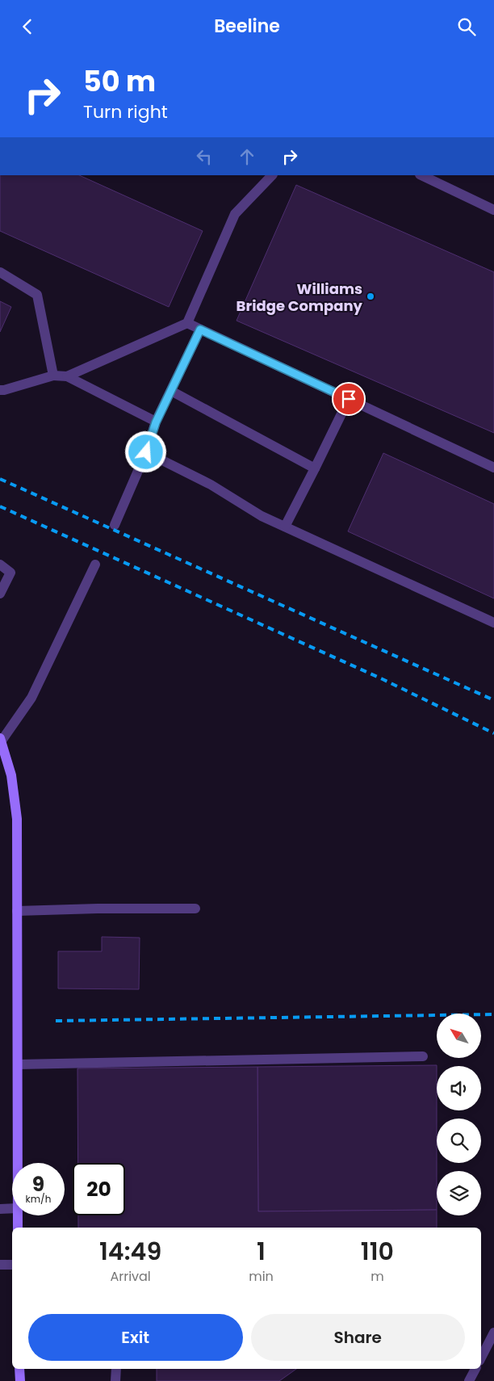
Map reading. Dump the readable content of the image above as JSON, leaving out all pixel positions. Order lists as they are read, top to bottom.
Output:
{
  "places": ["Williams Bridge Company"],
  "north": "top left",
  "page": {
    "header": "Beeline",
    "turn": ["50 m", "Turn right"],
    "speed": "9 km/h",
    "limit": "20",
    "eta": [
      "14:49",
      "Arrival",
      "1",
      "min",
      "110",
      "m"
    ],
    "buttons": ["Exit", "Share"]
  }
}
